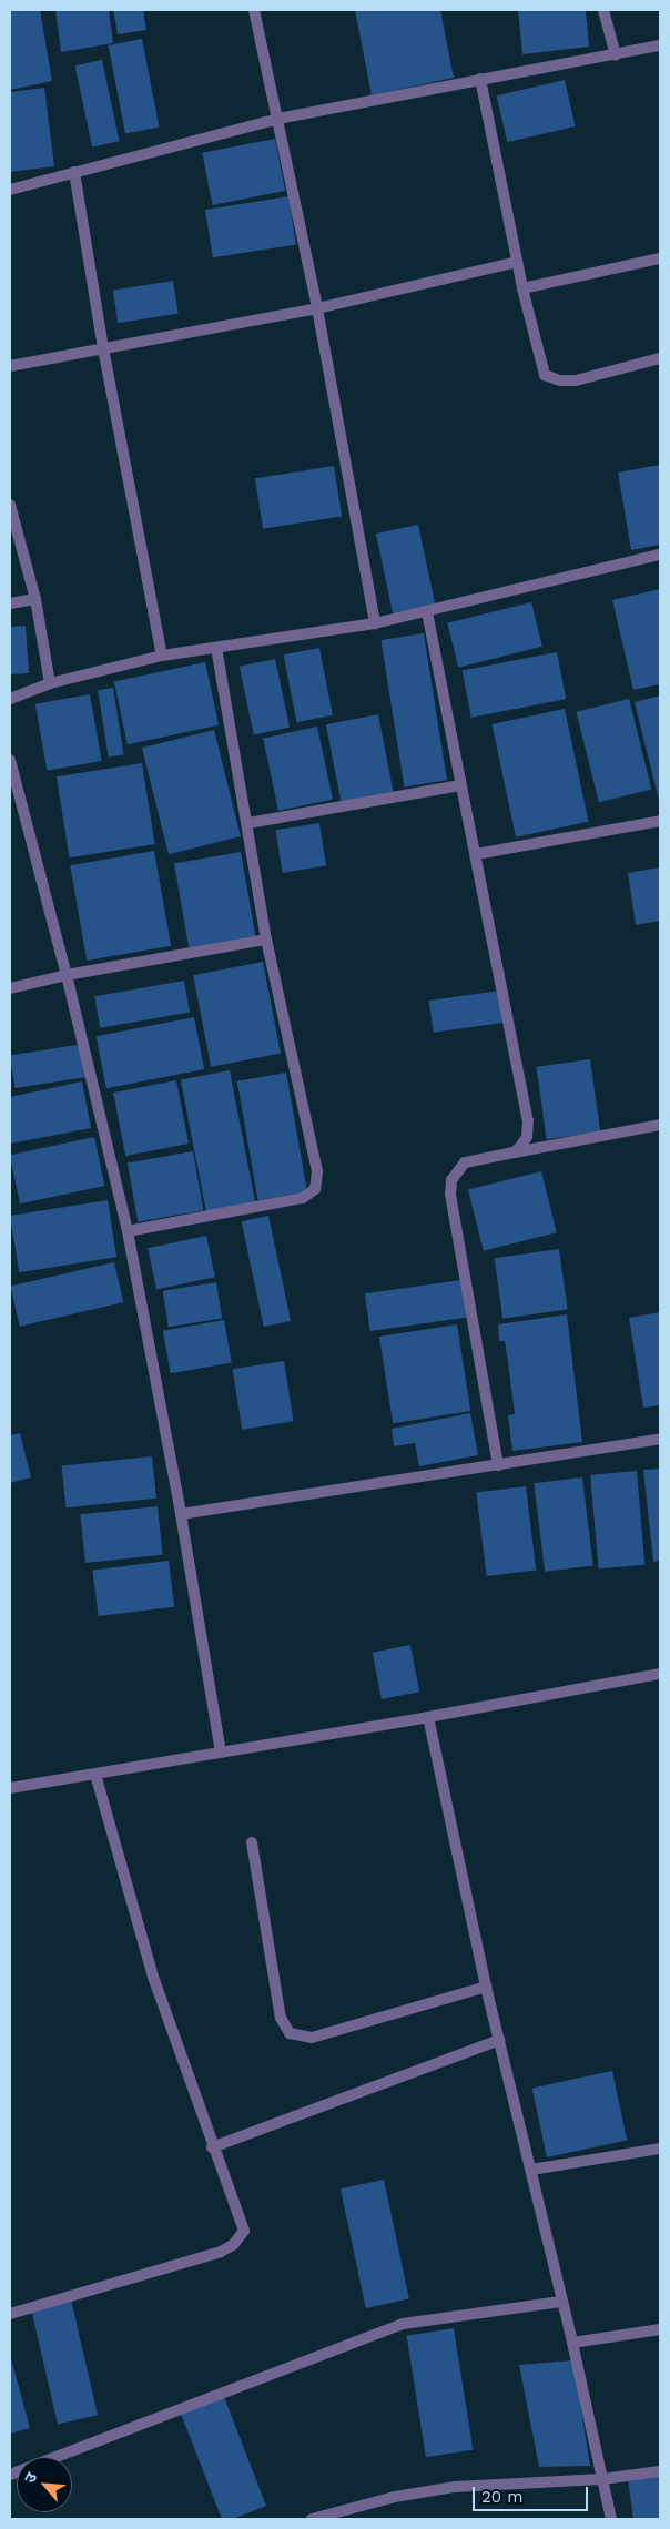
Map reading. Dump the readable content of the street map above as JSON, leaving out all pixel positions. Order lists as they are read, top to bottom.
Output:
{
  "scale_bar": "20 m",
  "north": "top left"
}
